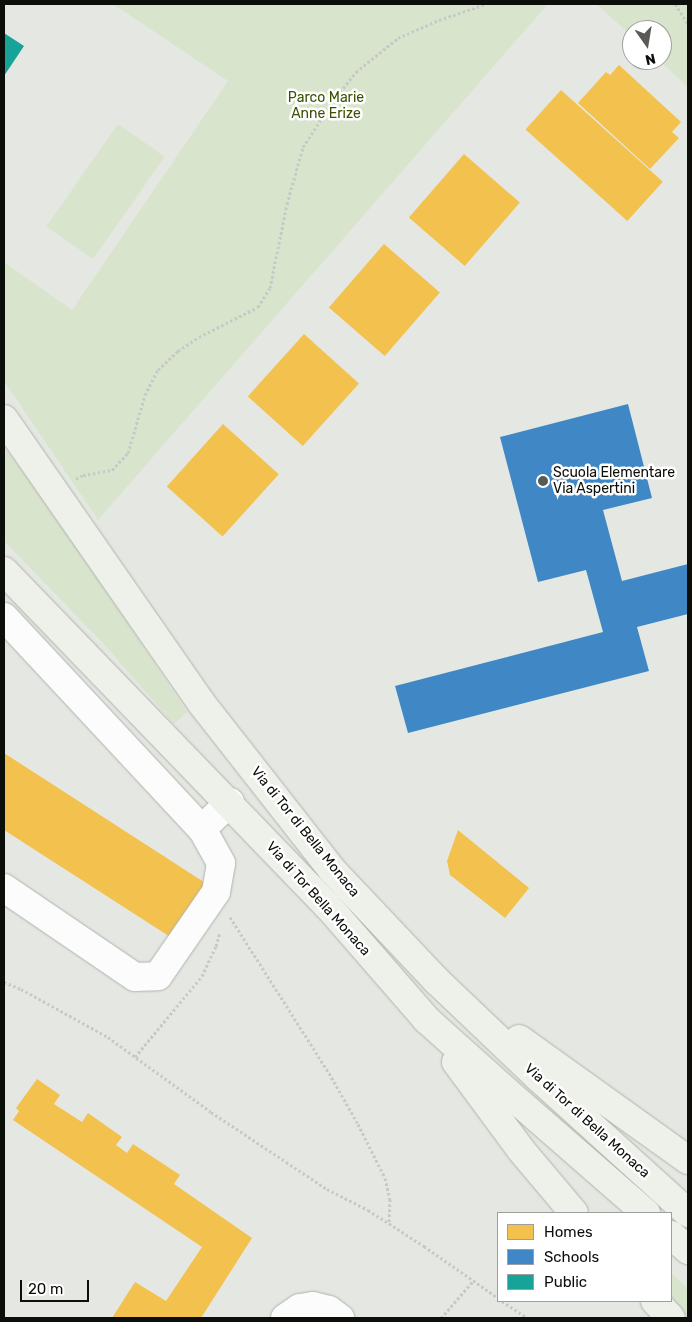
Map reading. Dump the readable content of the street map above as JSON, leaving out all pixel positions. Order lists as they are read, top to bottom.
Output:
{
  "streets": {
    "main road": ["Via di Tor di Bella Monaca", "Via di Tor Bella Monaca"]
  },
  "parks": ["Parco Marie Anne Erize"],
  "places": ["Scuola Elementare Via Aspertini"],
  "legend": ["Homes", "Schools", "Public"],
  "scale_bar": "20 m",
  "north": "bottom"
}
